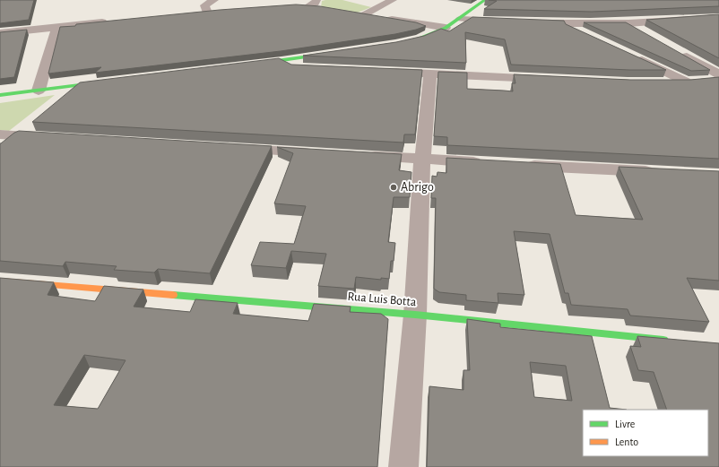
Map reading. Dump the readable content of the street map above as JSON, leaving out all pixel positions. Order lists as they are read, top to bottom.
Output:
{
  "streets": {
    "main road": ["Rua Luis Botta"]
  },
  "places": ["Abrigo"],
  "legend": ["Livre", "Lento"]
}
